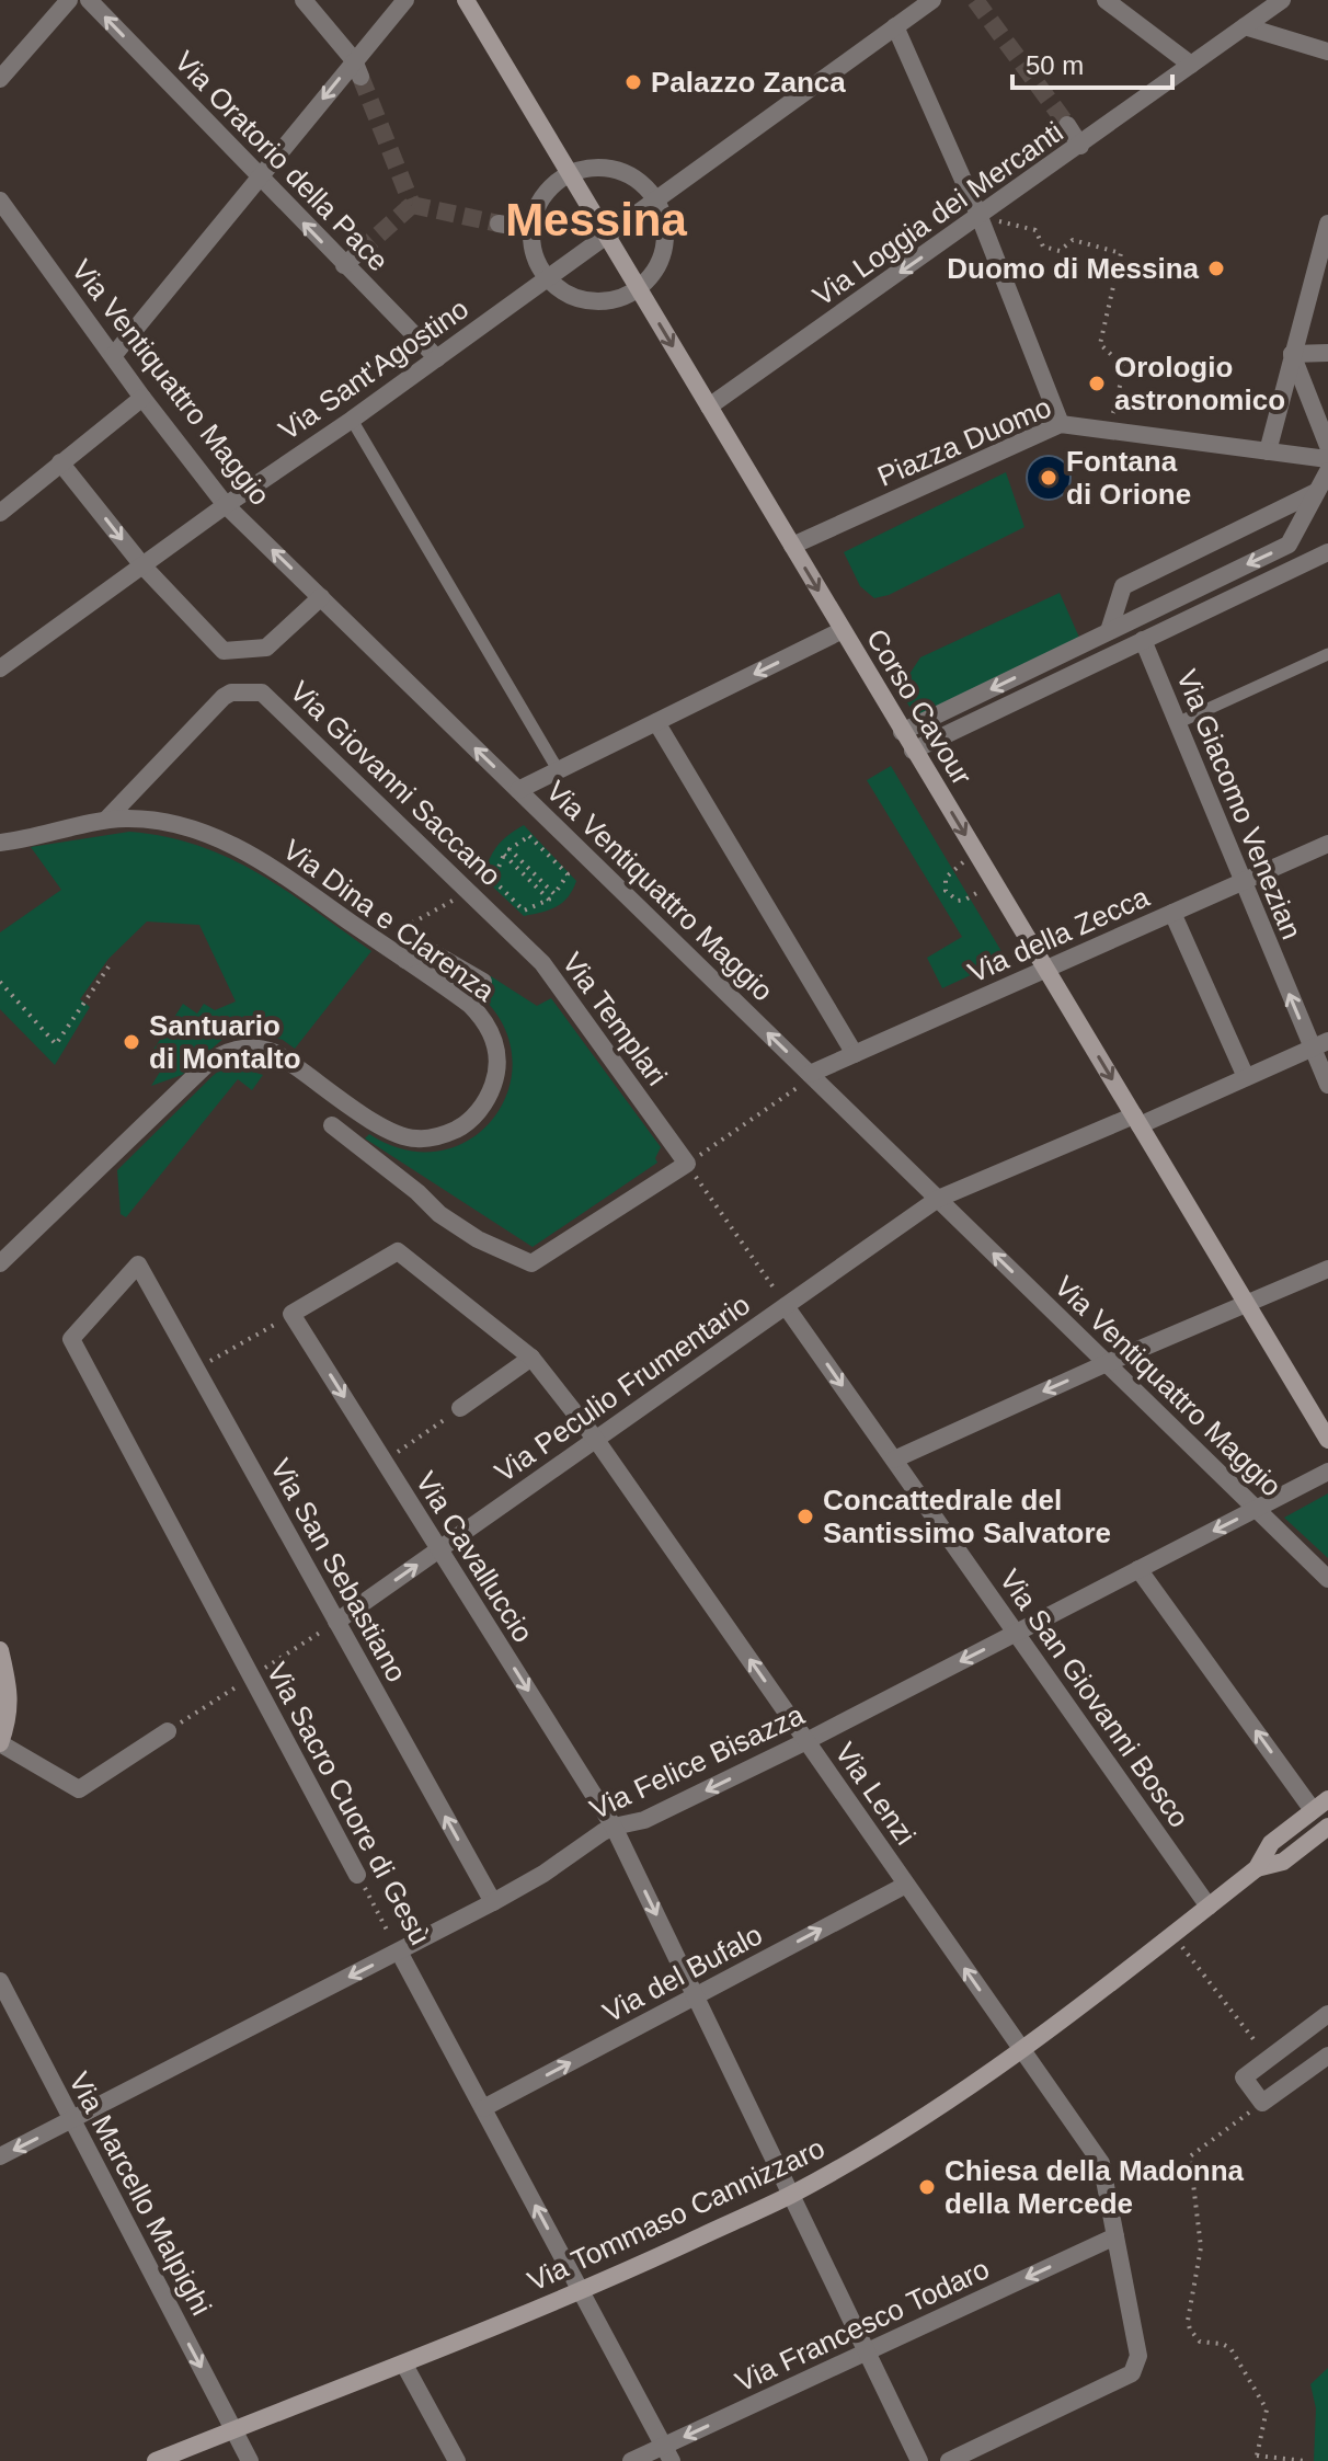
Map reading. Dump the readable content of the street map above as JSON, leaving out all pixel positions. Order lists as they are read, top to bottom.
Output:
{
  "streets": {
    "main road": ["Corso Cavour", "Via Tommaso Cannizzaro"],
    "street": [
      "Via Oratorio della Pace",
      "Via Loggia dei Mercanti",
      "Via Sant'Agostino",
      "Via Ventiquattro Maggio",
      "Piazza Duomo",
      "Via Giovanni Saccano",
      "Via Giacomo Venezian",
      "Via Dina e Clarenza",
      "Via della Zecca",
      "Via Templari",
      "Via Peculio Frumentario",
      "Via Cavalluccio",
      "Via San Sebastiano",
      "Via San Giovanni Bosco",
      "Via Felice Bisazza",
      "Via Lenzi",
      "Via Sacro Cuore di Gesù",
      "Via del Bufalo",
      "Via Marcello Malpighi",
      "Via Francesco Todaro"
    ]
  },
  "crossings": [
    ["Via Oratorio della Pace", "Via Sant'Agostino"],
    ["Via Loggia dei Mercanti", "Corso Cavour"],
    ["Via Sant'Agostino", "Via Ventiquattro Maggio"],
    ["Via Sant'Agostino", "Corso Cavour"],
    ["Via Ventiquattro Maggio", "Via della Zecca"],
    ["Via Ventiquattro Maggio", "Via Peculio Frumentario"],
    ["Via Ventiquattro Maggio", "Via Felice Bisazza"],
    ["Piazza Duomo", "Corso Cavour"],
    ["Corso Cavour", "Via della Zecca"],
    ["Corso Cavour", "Via Peculio Frumentario"],
    ["Via Giovanni Saccano", "Via Dina e Clarenza"],
    ["Via Giovanni Saccano", "Via Templari"],
    ["Via Giacomo Venezian", "Via della Zecca"],
    ["Via Giacomo Venezian", "Via Peculio Frumentario"],
    ["Via Peculio Frumentario", "Via Cavalluccio"],
    ["Via Peculio Frumentario", "Via San Sebastiano"],
    ["Via Peculio Frumentario", "Via San Giovanni Bosco"],
    ["Via Peculio Frumentario", "Via Lenzi"],
    ["Via Cavalluccio", "Via Felice Bisazza"],
    ["Via Cavalluccio", "Via Lenzi"],
    ["Via Cavalluccio", "Via del Bufalo"],
    ["Via Cavalluccio", "Via Tommaso Cannizzaro"],
    ["Via Cavalluccio", "Via Francesco Todaro"],
    ["Via San Sebastiano", "Via Felice Bisazza"],
    ["Via San Sebastiano", "Via Sacro Cuore di Gesù"],
    ["Via San Giovanni Bosco", "Via Felice Bisazza"],
    ["Via San Giovanni Bosco", "Via Tommaso Cannizzaro"],
    ["Via Felice Bisazza", "Via Lenzi"],
    ["Via Felice Bisazza", "Via Sacro Cuore di Gesù"],
    ["Via Felice Bisazza", "Via Marcello Malpighi"],
    ["Via Lenzi", "Via del Bufalo"],
    ["Via Lenzi", "Via Tommaso Cannizzaro"],
    ["Via Lenzi", "Via Francesco Todaro"],
    ["Via Sacro Cuore di Gesù", "Via del Bufalo"],
    ["Via Sacro Cuore di Gesù", "Via Tommaso Cannizzaro"],
    ["Via Sacro Cuore di Gesù", "Via Francesco Todaro"],
    ["Via Marcello Malpighi", "Via Tommaso Cannizzaro"]
  ],
  "one_way": [
    "Via Oratorio della Pace",
    "Via Loggia dei Mercanti",
    "Via Cavalluccio",
    "Via San Sebastiano",
    "Via Felice Bisazza",
    "Via Lenzi",
    "Via del Bufalo",
    "Via Marcello Malpighi",
    "Via Francesco Todaro"
  ],
  "districts": ["Messina"],
  "places": [
    "Palazzo Zanca",
    "Duomo di Messina",
    "Orologio astronomico",
    "Fontana di Orione",
    "Santuario di Montalto",
    "Concattedrale del Santissimo Salvatore",
    "Chiesa della Madonna della Mercede"
  ],
  "scale_bar": "50 m"
}
